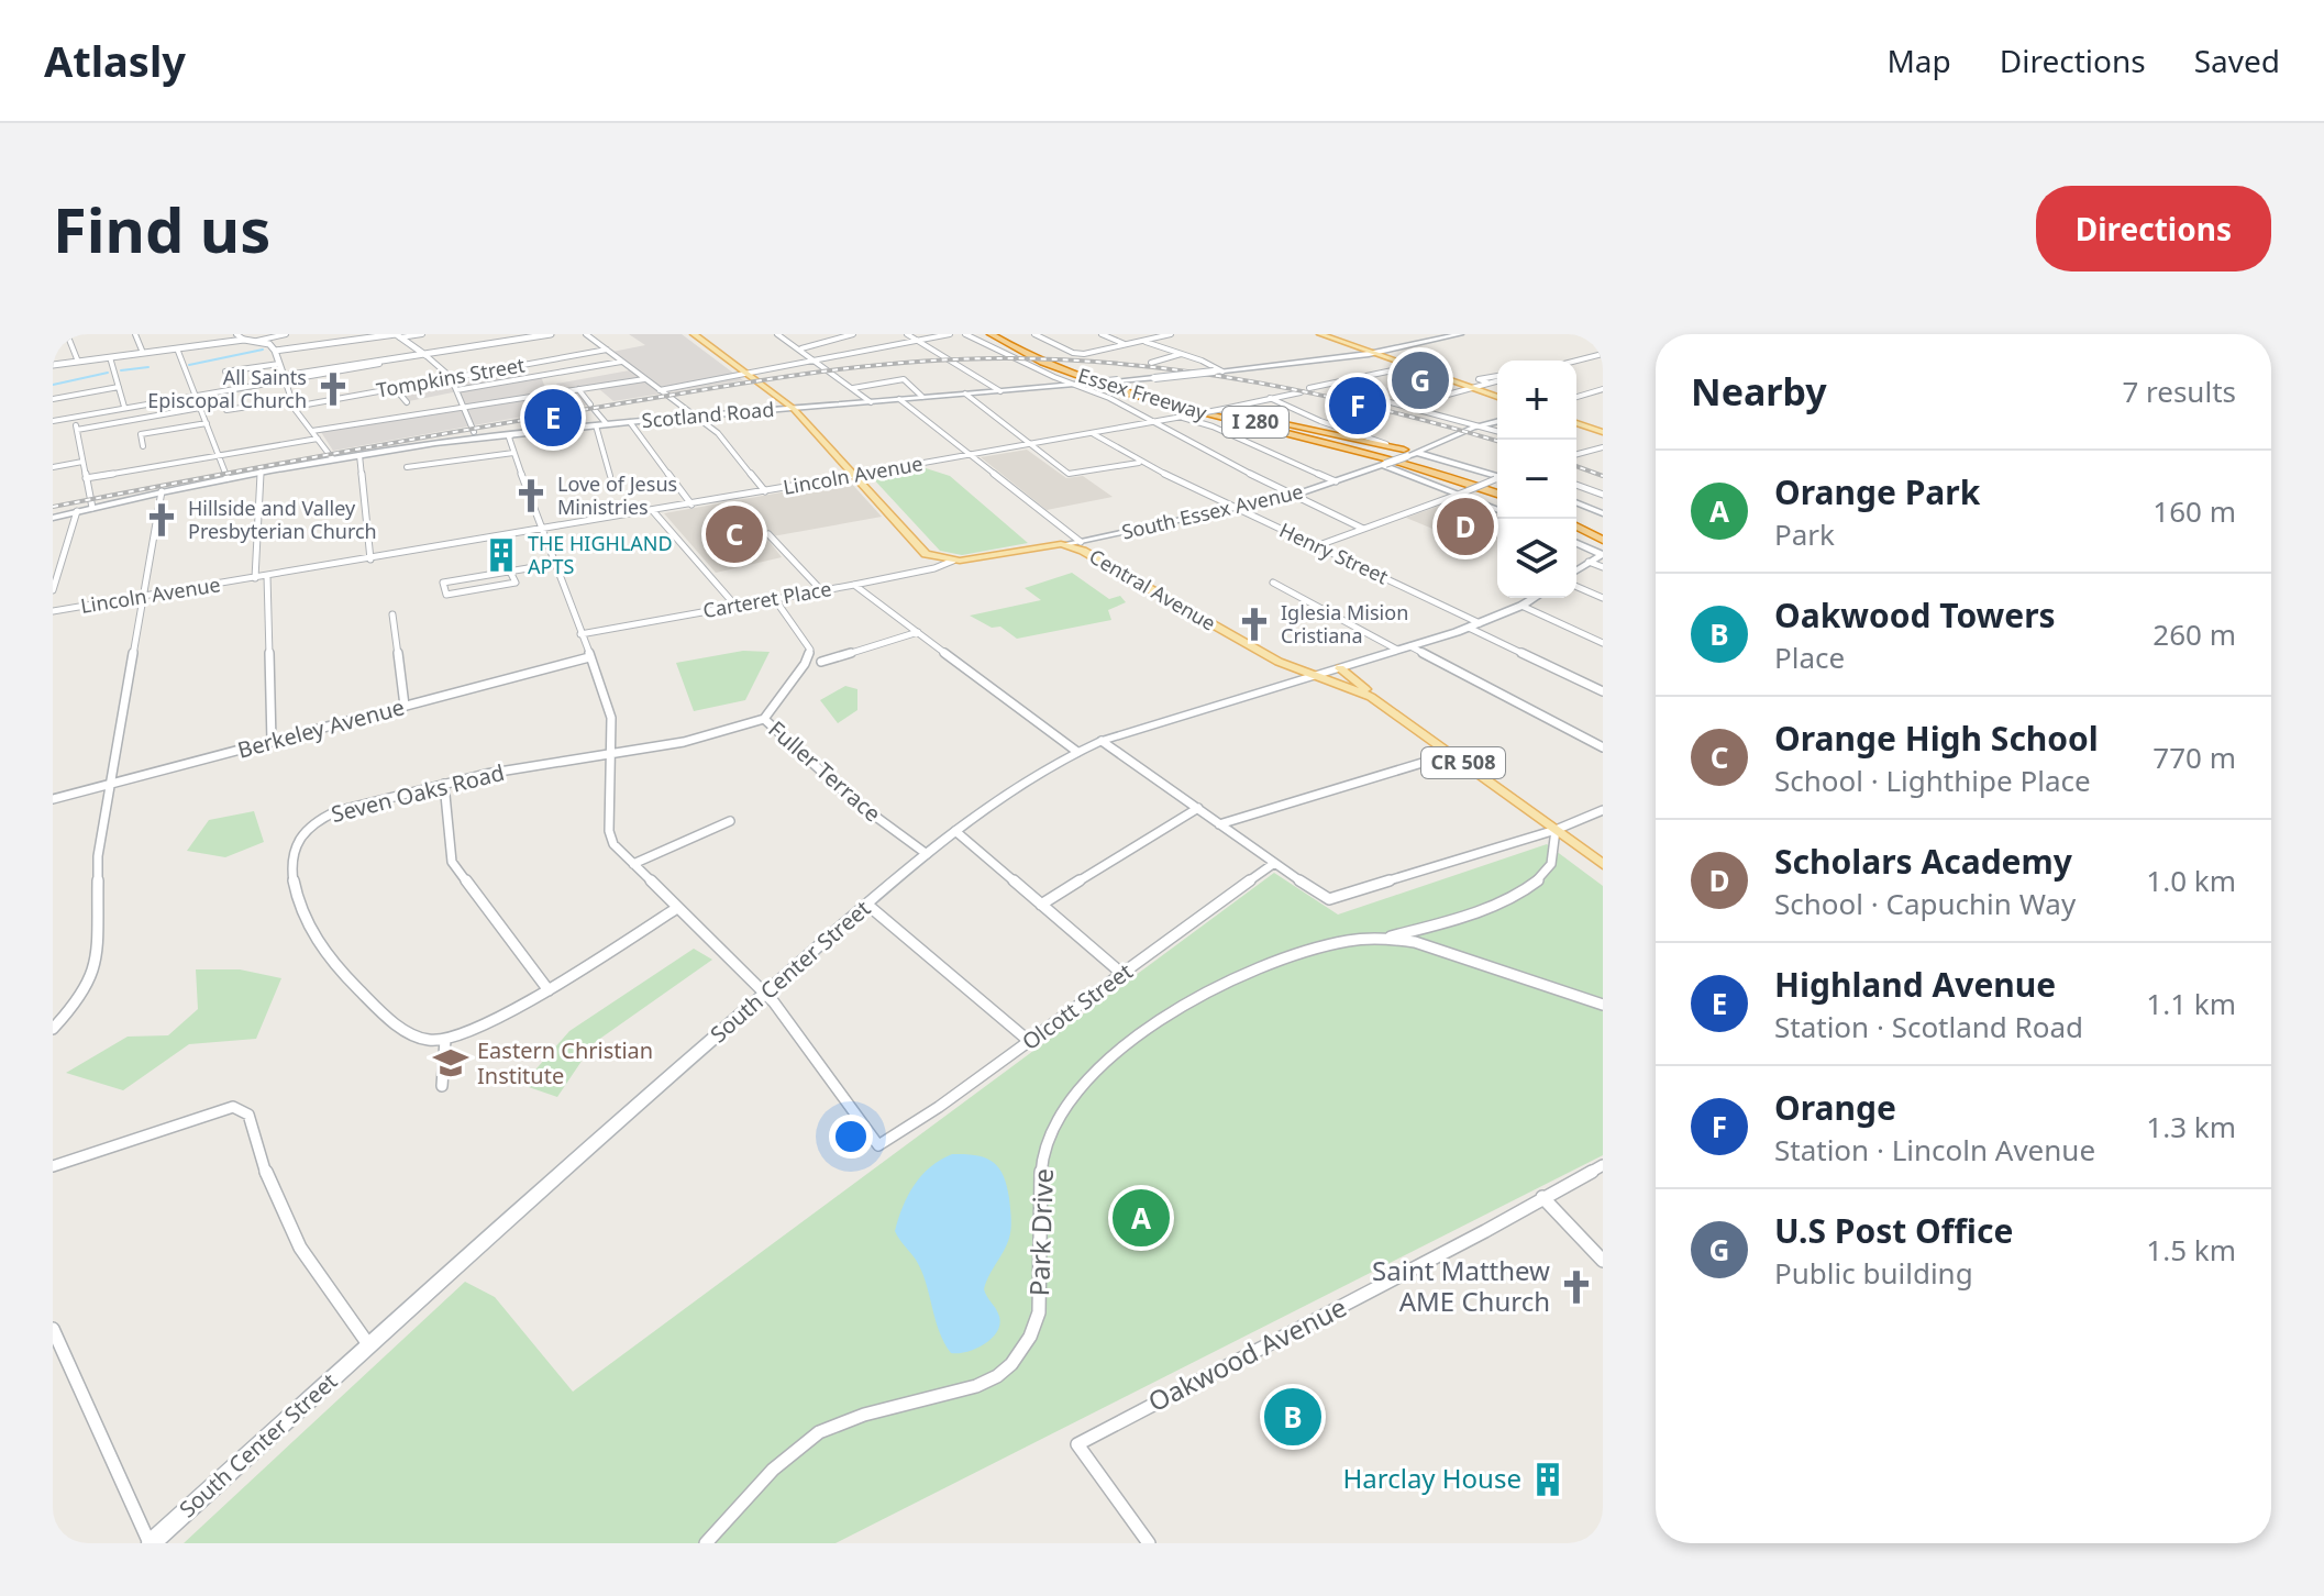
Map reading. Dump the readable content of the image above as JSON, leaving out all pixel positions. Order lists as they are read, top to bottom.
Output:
{
  "streets": {
    "highway": ["Essex Freeway", "I 280"],
    "main road": [
      "Scotland Road",
      "South Essex Avenue",
      "Central Avenue",
      "CR 508",
      "South Center Street"
    ],
    "street": [
      "Tompkins Street",
      "Lincoln Avenue",
      "Henry Street",
      "Carteret Place",
      "Berkeley Avenue",
      "Fuller Terrace",
      "Seven Oaks Road",
      "Olcott Street",
      "Park Drive",
      "Oakwood Avenue"
    ]
  },
  "crossings": [
    ["Essex Freeway", "Scotland Road"],
    ["Lincoln Avenue", "Henry Street"],
    ["South Essex Avenue", "Henry Street"],
    ["South Essex Avenue", "Central Avenue"],
    ["Henry Street", "South Center Street"],
    ["Central Avenue", "Carteret Place"],
    ["Central Avenue", "South Center Street"],
    ["Central Avenue", "Park Drive"],
    ["Fuller Terrace", "Seven Oaks Road"],
    ["Fuller Terrace", "South Center Street"],
    ["South Center Street", "Olcott Street"]
  ],
  "places": {
    "church": [
      "All Saints Episcopal Church",
      "Love of Jesus Ministries",
      "Hillside and Valley Presbyterian Church",
      "Iglesia Mision Cristiana",
      "Saint Matthew AME Church"
    ],
    "building": ["THE HIGHLAND APTS", "Harclay House"],
    "school or university": ["Eastern Christian Institute"]
  },
  "page": {
    "header": "Atlasly",
    "nav": ["Map", "Directions", "Saved"],
    "buttons": "Directions",
    "title": "Find us",
    "heading": ["Nearby", "7 results"],
    "pins": [
      "G",
      "F",
      "E",
      "D",
      "C",
      "A",
      "B"
    ],
    "map_buttons": ["+", "−"],
    "list": [
      {
        "mark": "A",
        "name": "Orange Park",
        "note": "Park",
        "value": "160 m"
      },
      {
        "mark": "B",
        "name": "Oakwood Towers",
        "note": "Place",
        "value": "260 m"
      },
      {
        "mark": "C",
        "name": "Orange High School",
        "note": "School · Lighthipe Place",
        "value": "770 m"
      },
      {
        "mark": "D",
        "name": "Scholars Academy",
        "note": "School · Capuchin Way",
        "value": "1.0 km"
      },
      {
        "mark": "E",
        "name": "Highland Avenue",
        "note": "Station · Scotland Road",
        "value": "1.1 km"
      },
      {
        "mark": "F",
        "name": "Orange",
        "note": "Station · Lincoln Avenue",
        "value": "1.3 km"
      },
      {
        "mark": "G",
        "name": "U.S Post Office",
        "note": "Public building",
        "value": "1.5 km"
      }
    ]
  }
}
